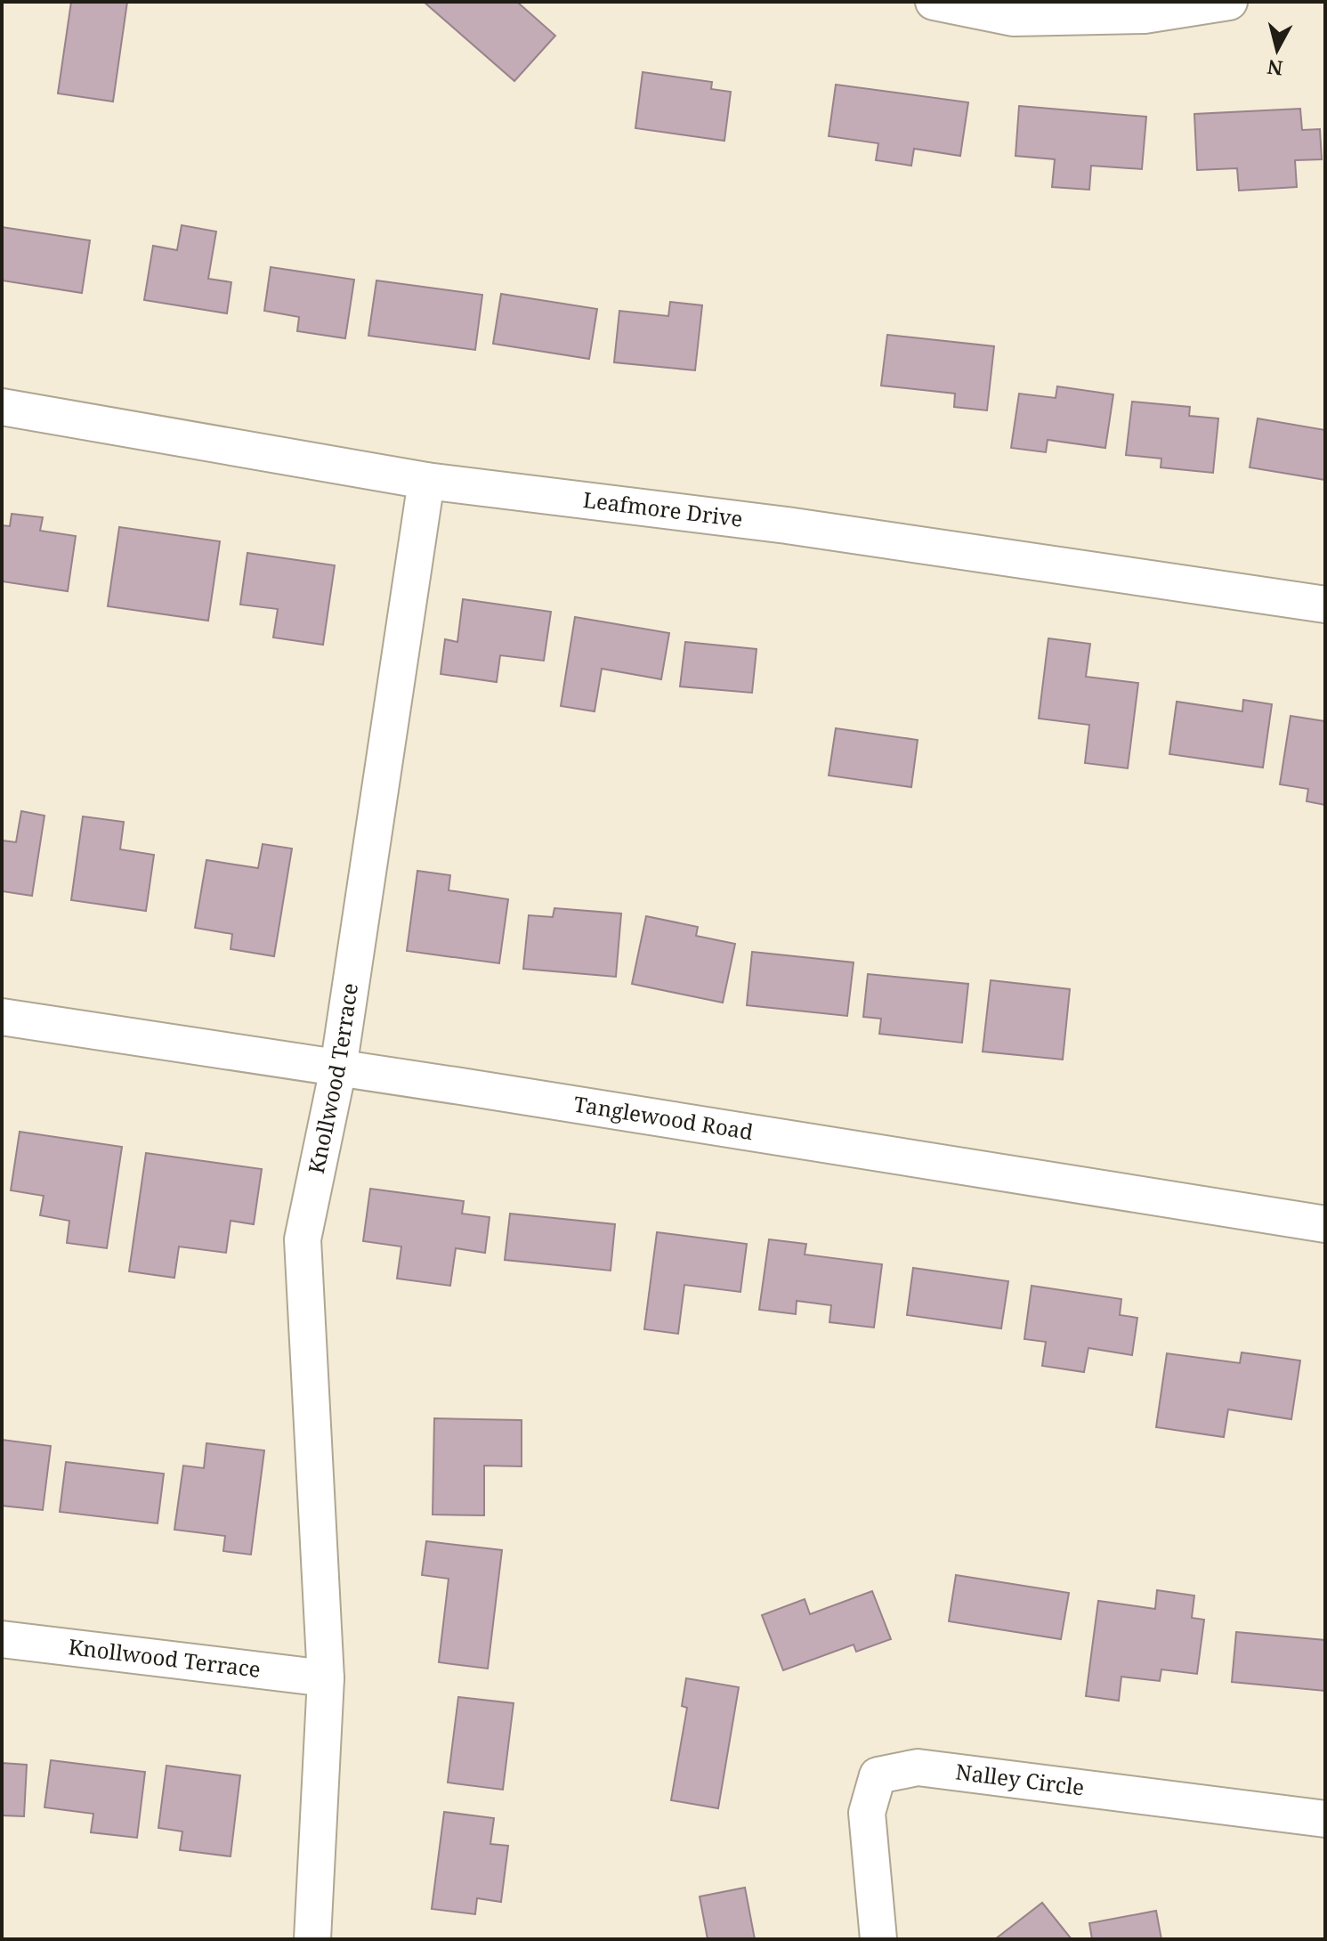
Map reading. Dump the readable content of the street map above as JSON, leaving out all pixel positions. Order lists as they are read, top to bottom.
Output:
{
  "streets": {
    "street": [
      "Leafmore Drive",
      "Knollwood Terrace",
      "Tanglewood Road",
      "Nalley Circle"
    ]
  },
  "crossings": [
    ["Leafmore Drive", "Knollwood Terrace"],
    ["Knollwood Terrace", "Tanglewood Road"]
  ],
  "north": "bottom"
}
